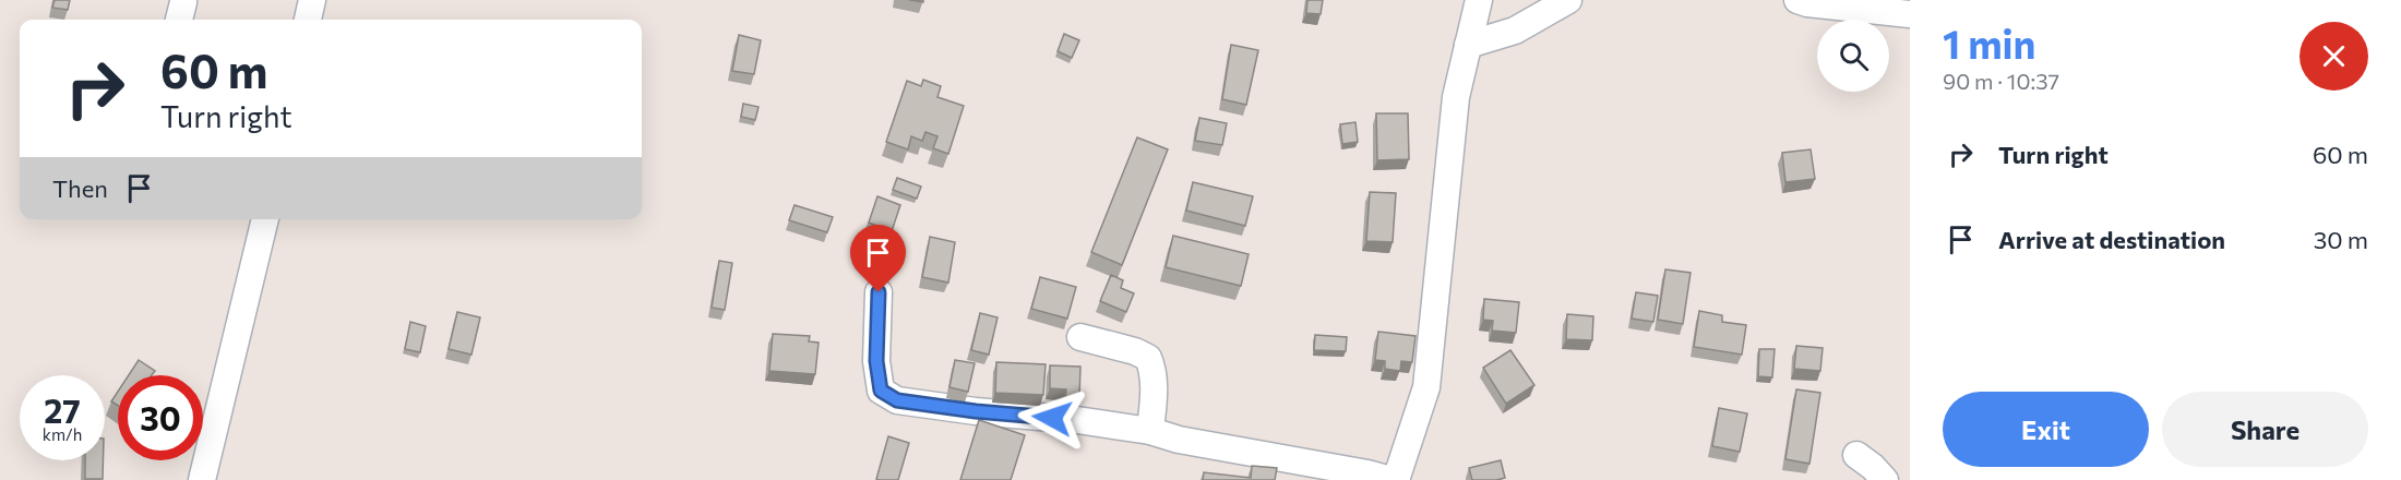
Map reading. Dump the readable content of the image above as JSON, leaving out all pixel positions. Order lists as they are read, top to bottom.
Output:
{
  "page": {
    "heading": ["1 min", "90 m · 10:37"],
    "turn": ["60 m", "Turn right"],
    "list": [
      {
        "name": "Turn right",
        "value": "60 m"
      },
      {
        "name": "Arrive at destination",
        "value": "30 m"
      }
    ],
    "then": "Then",
    "speed": "27 km/h",
    "limit": "30",
    "buttons": ["Exit", "Share"]
  }
}
